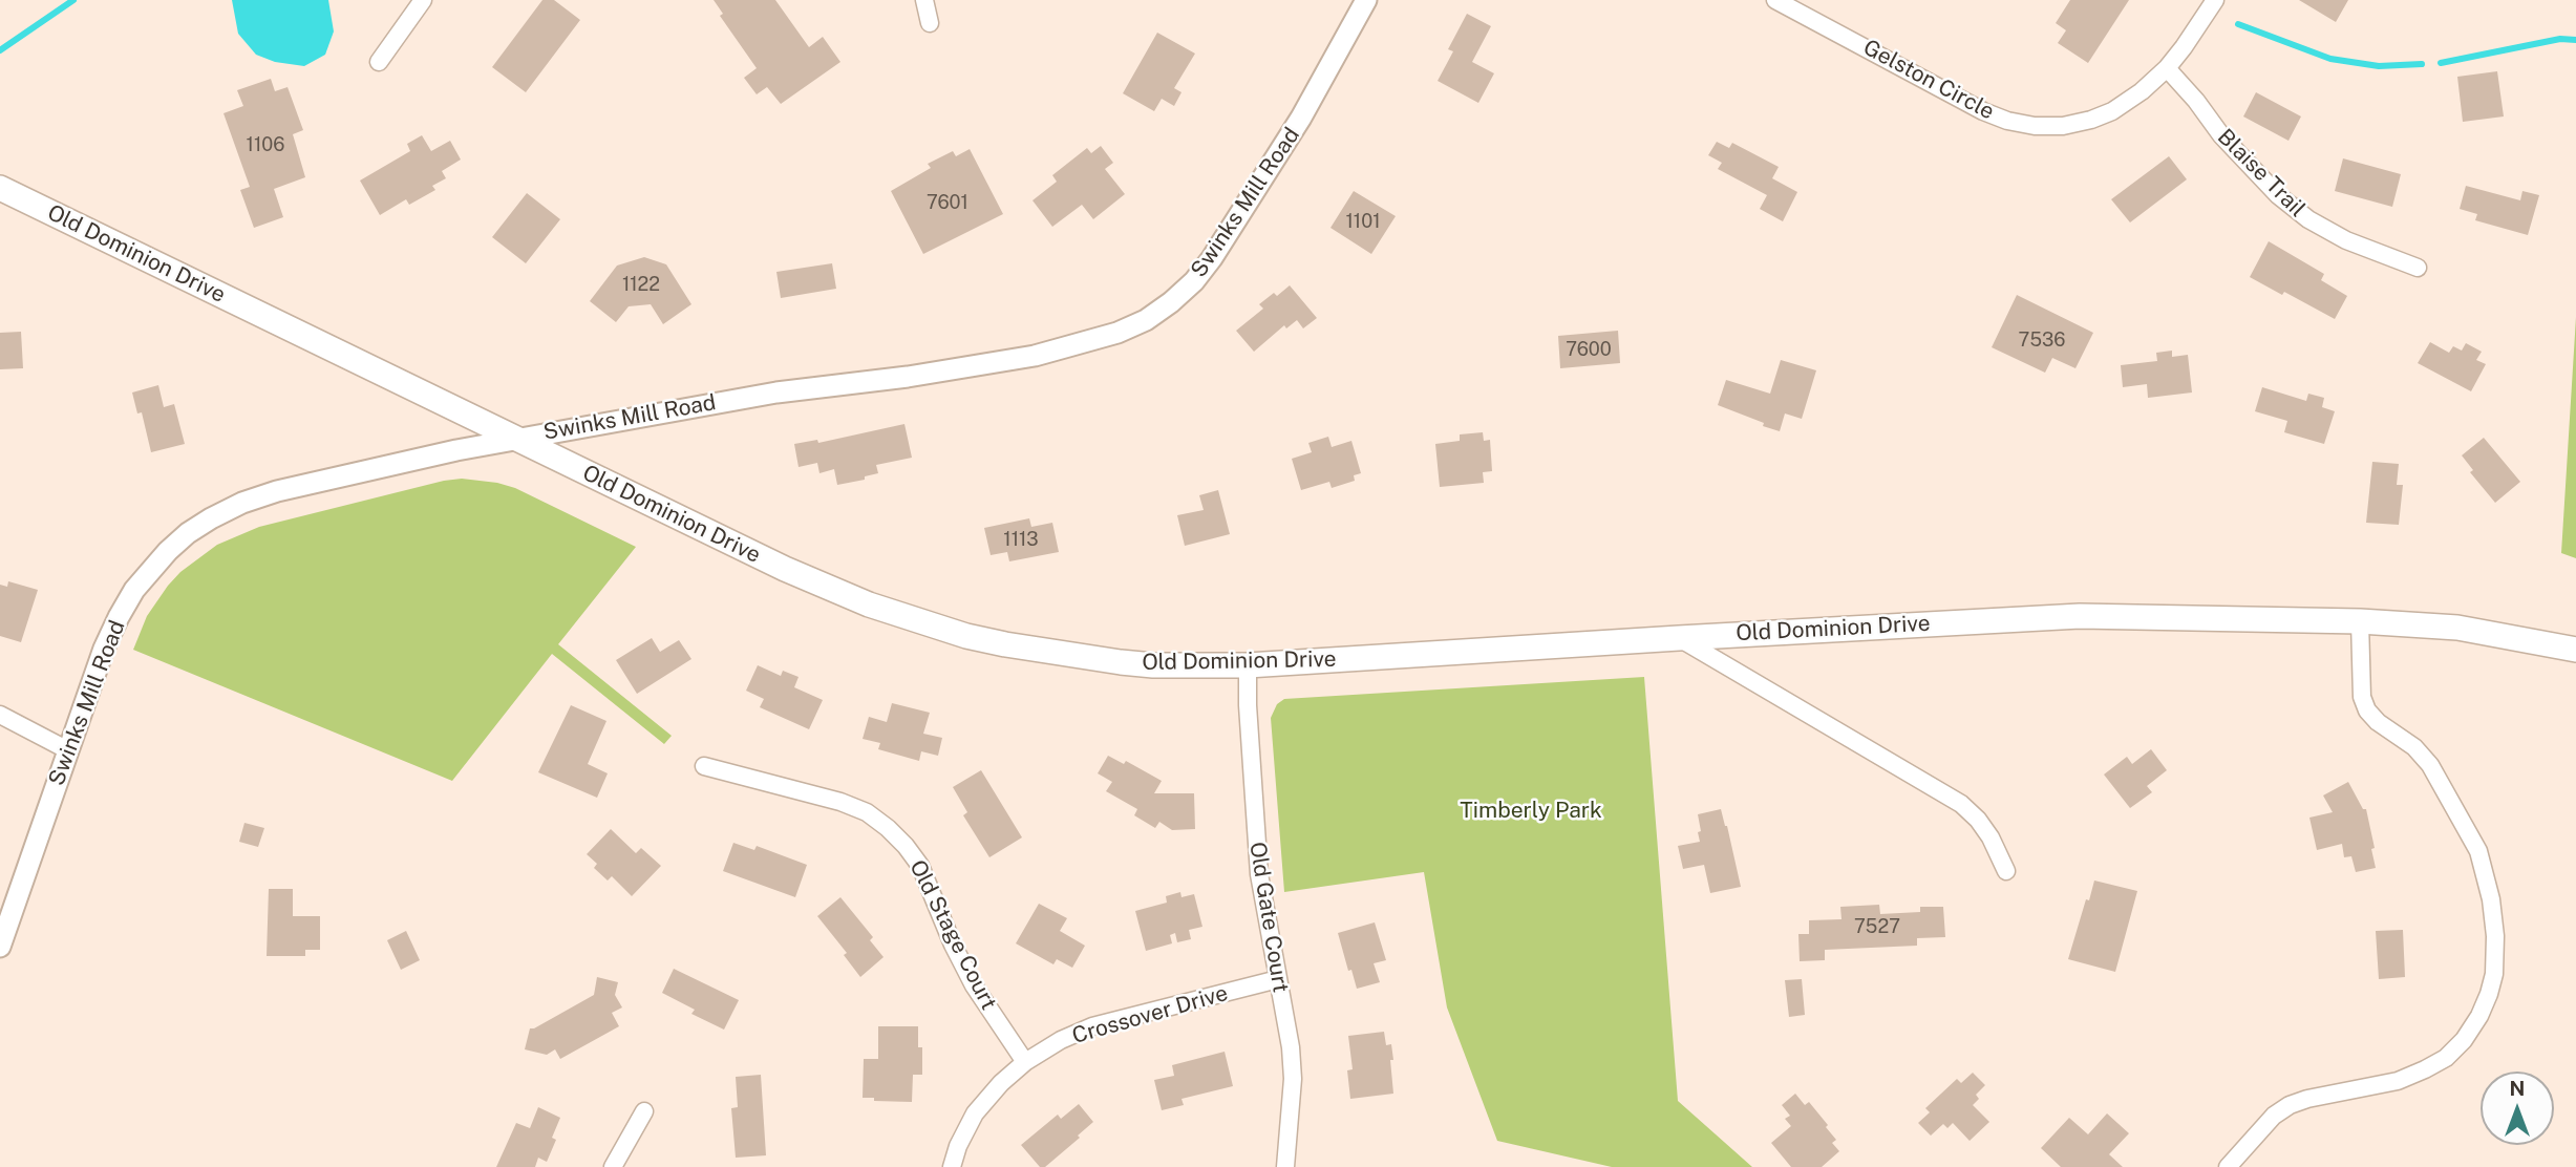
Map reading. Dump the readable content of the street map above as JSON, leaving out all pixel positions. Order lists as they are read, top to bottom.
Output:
{
  "streets": {
    "main road": ["Old Dominion Drive"],
    "street": [
      "Gelston Circle",
      "Blaise Trail",
      "Swinks Mill Road",
      "Old Gate Court",
      "Old Stage Court",
      "Crossover Drive"
    ]
  },
  "crossings": [
    ["Gelston Circle", "Blaise Trail"],
    ["Swinks Mill Road", "Old Dominion Drive"],
    ["Old Dominion Drive", "Old Gate Court"],
    ["Old Gate Court", "Crossover Drive"],
    ["Old Stage Court", "Crossover Drive"]
  ],
  "parks": ["Timberly Park"],
  "house_numbers": [
    "1106",
    "7601",
    "1101",
    "1122",
    "7536",
    "7600",
    "1113",
    "7527"
  ],
  "north": "top"
}
